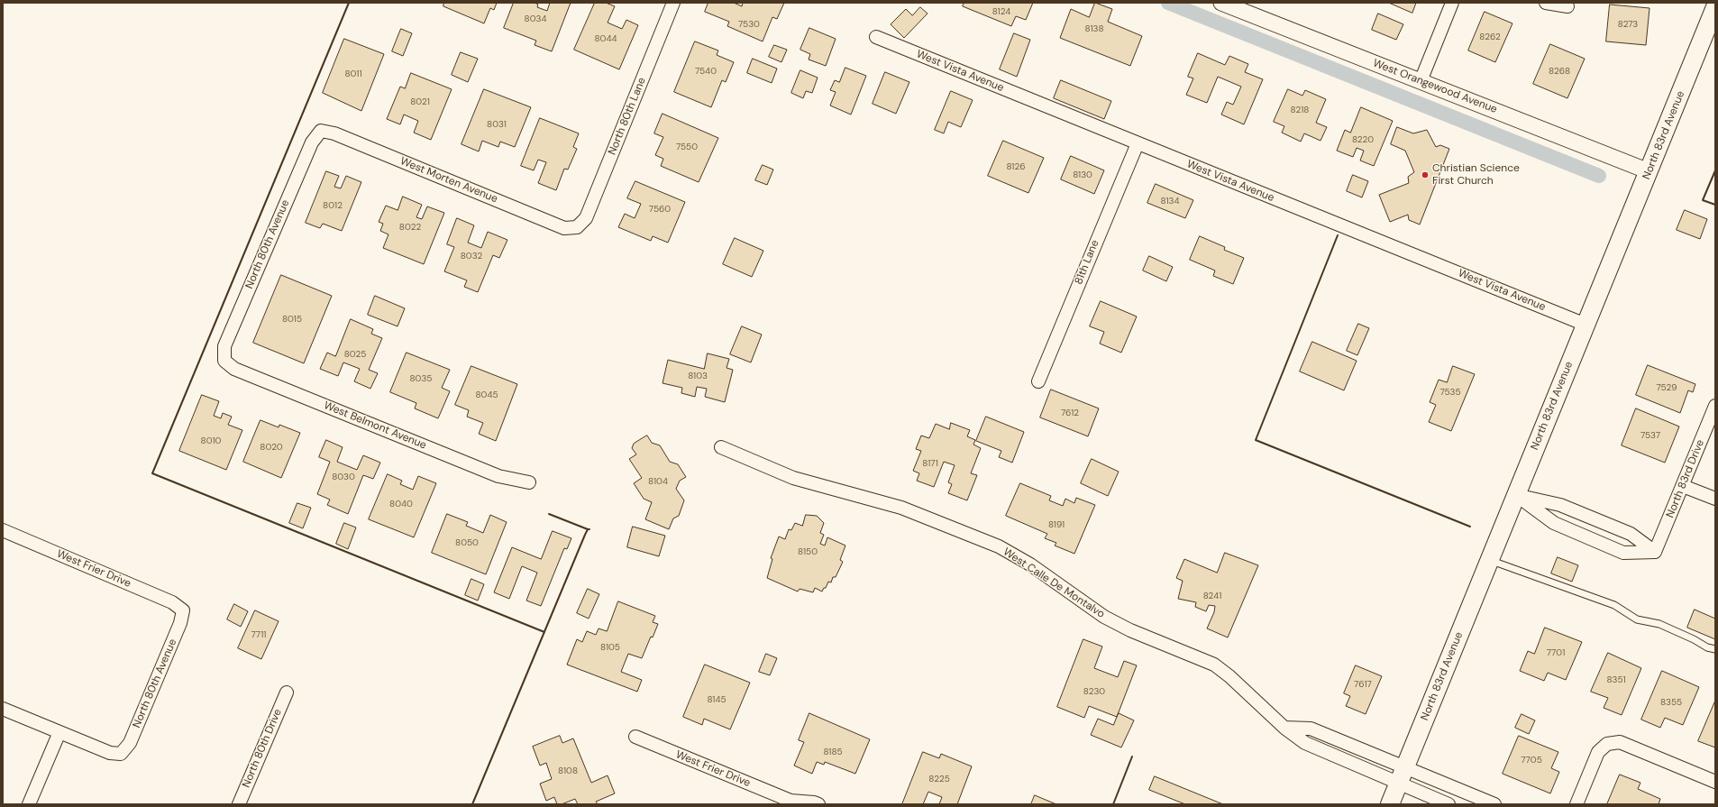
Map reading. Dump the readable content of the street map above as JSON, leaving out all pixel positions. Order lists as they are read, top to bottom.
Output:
{
  "streets": {
    "main road": ["North 83rd Avenue"],
    "street": [
      "West Vista Avenue",
      "West Orangewood Avenue",
      "North 80th Lane",
      "West Morten Avenue",
      "North 80th Avenue",
      "81th Lane",
      "West Belmont Avenue",
      "North 83rd Drive",
      "West Frier Drive",
      "West Calle De Montalvo",
      "North 80th Drive"
    ]
  },
  "crossings": [
    ["West Vista Avenue", "North 83rd Avenue"],
    ["West Vista Avenue", "81th Lane"],
    ["West Orangewood Avenue", "North 83rd Avenue"],
    ["North 80th Lane", "West Morten Avenue"],
    ["North 83rd Avenue", "West Calle De Montalvo"],
    ["West Morten Avenue", "North 80th Avenue"],
    ["North 80th Avenue", "West Belmont Avenue"],
    ["North 80th Avenue", "West Frier Drive"]
  ],
  "places": ["Christian Science First Church"],
  "house_numbers": [
    "8124",
    "8034",
    "7530",
    "8273",
    "8138",
    "8262",
    "8044",
    "7540",
    "8268",
    "8011",
    "8021",
    "8218",
    "8031",
    "8220",
    "7550",
    "8126",
    "8130",
    "8134",
    "8012",
    "7560",
    "8022",
    "8032",
    "8015",
    "8025",
    "8103",
    "8035",
    "7529",
    "7535",
    "8045",
    "7612",
    "7537",
    "8010",
    "8020",
    "8171",
    "8030",
    "8104",
    "8040",
    "8191",
    "8050",
    "8150",
    "8241",
    "7711",
    "8105",
    "7701",
    "8351",
    "7617",
    "8230",
    "8145",
    "8355",
    "8185",
    "7705",
    "8108",
    "8225"
  ]
}
